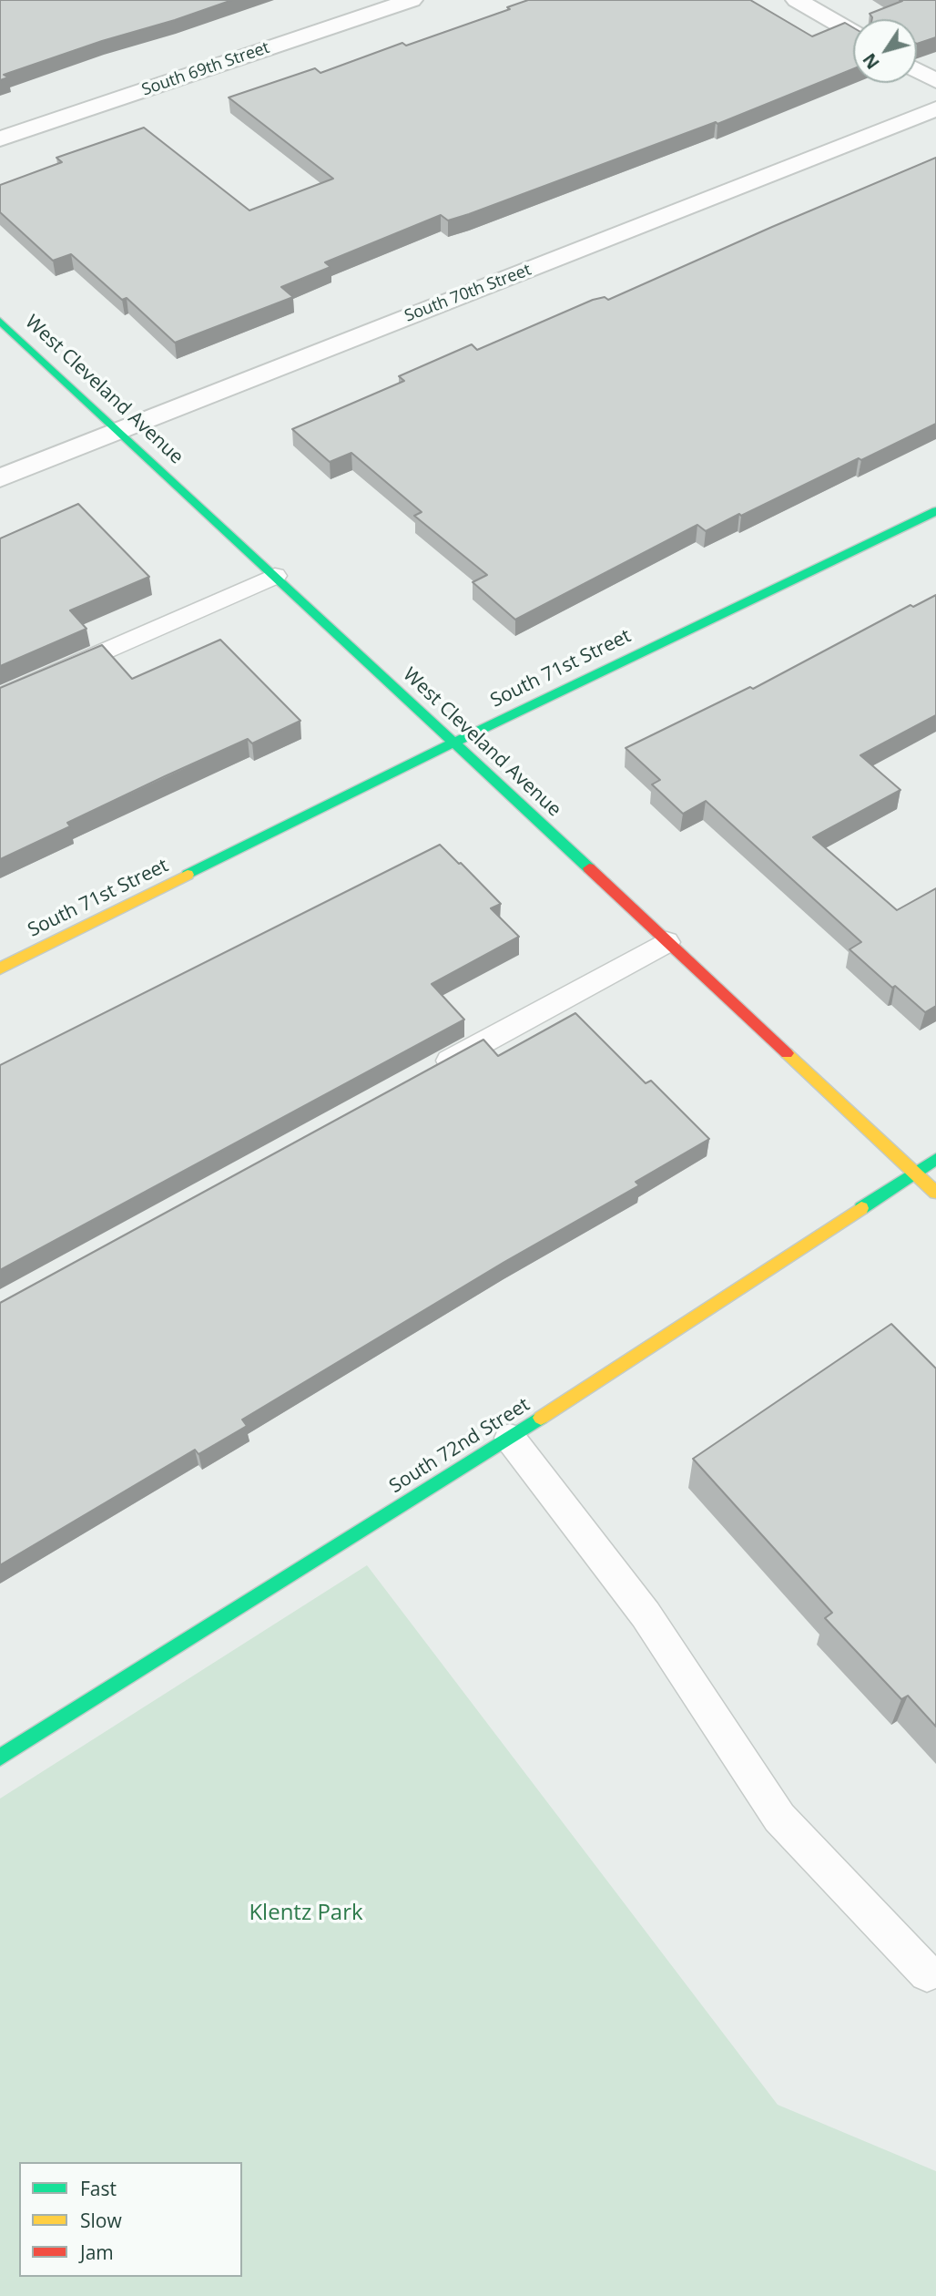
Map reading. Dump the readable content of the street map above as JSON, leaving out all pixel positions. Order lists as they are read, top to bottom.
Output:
{
  "streets": {
    "street": [
      "South 69th Street",
      "South 70th Street",
      "West Cleveland Avenue",
      "South 71st Street",
      "South 72nd Street"
    ]
  },
  "crossings": [
    ["South 70th Street", "West Cleveland Avenue"],
    ["West Cleveland Avenue", "South 71st Street"],
    ["West Cleveland Avenue", "South 72nd Street"]
  ],
  "parks": ["Klentz Park"],
  "legend": ["Fast", "Slow", "Jam"],
  "north": "bottom left"
}
